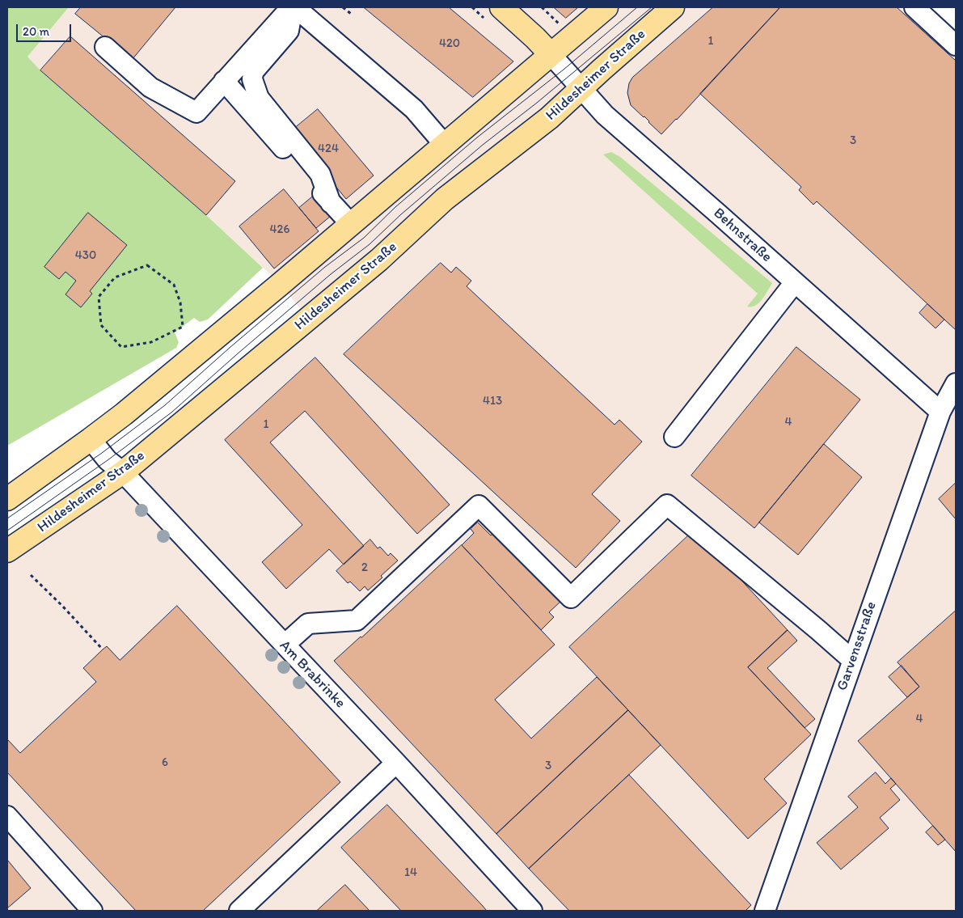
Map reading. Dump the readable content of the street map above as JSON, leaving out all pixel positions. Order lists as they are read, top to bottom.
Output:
{
  "streets": {
    "main road": ["Hildesheimer Straße"],
    "street": ["Behnstraße", "Garvensstraße", "Am Brabrinke"]
  },
  "crossings": [
    ["Hildesheimer Straße", "Behnstraße"],
    ["Hildesheimer Straße", "Am Brabrinke"],
    ["Behnstraße", "Garvensstraße"]
  ],
  "house_numbers": [
    "1",
    "420",
    "3",
    "424",
    "426",
    "430",
    "413",
    "4",
    "1",
    "2",
    "4",
    "6",
    "3",
    "14"
  ],
  "scale_bar": "20 m"
}
